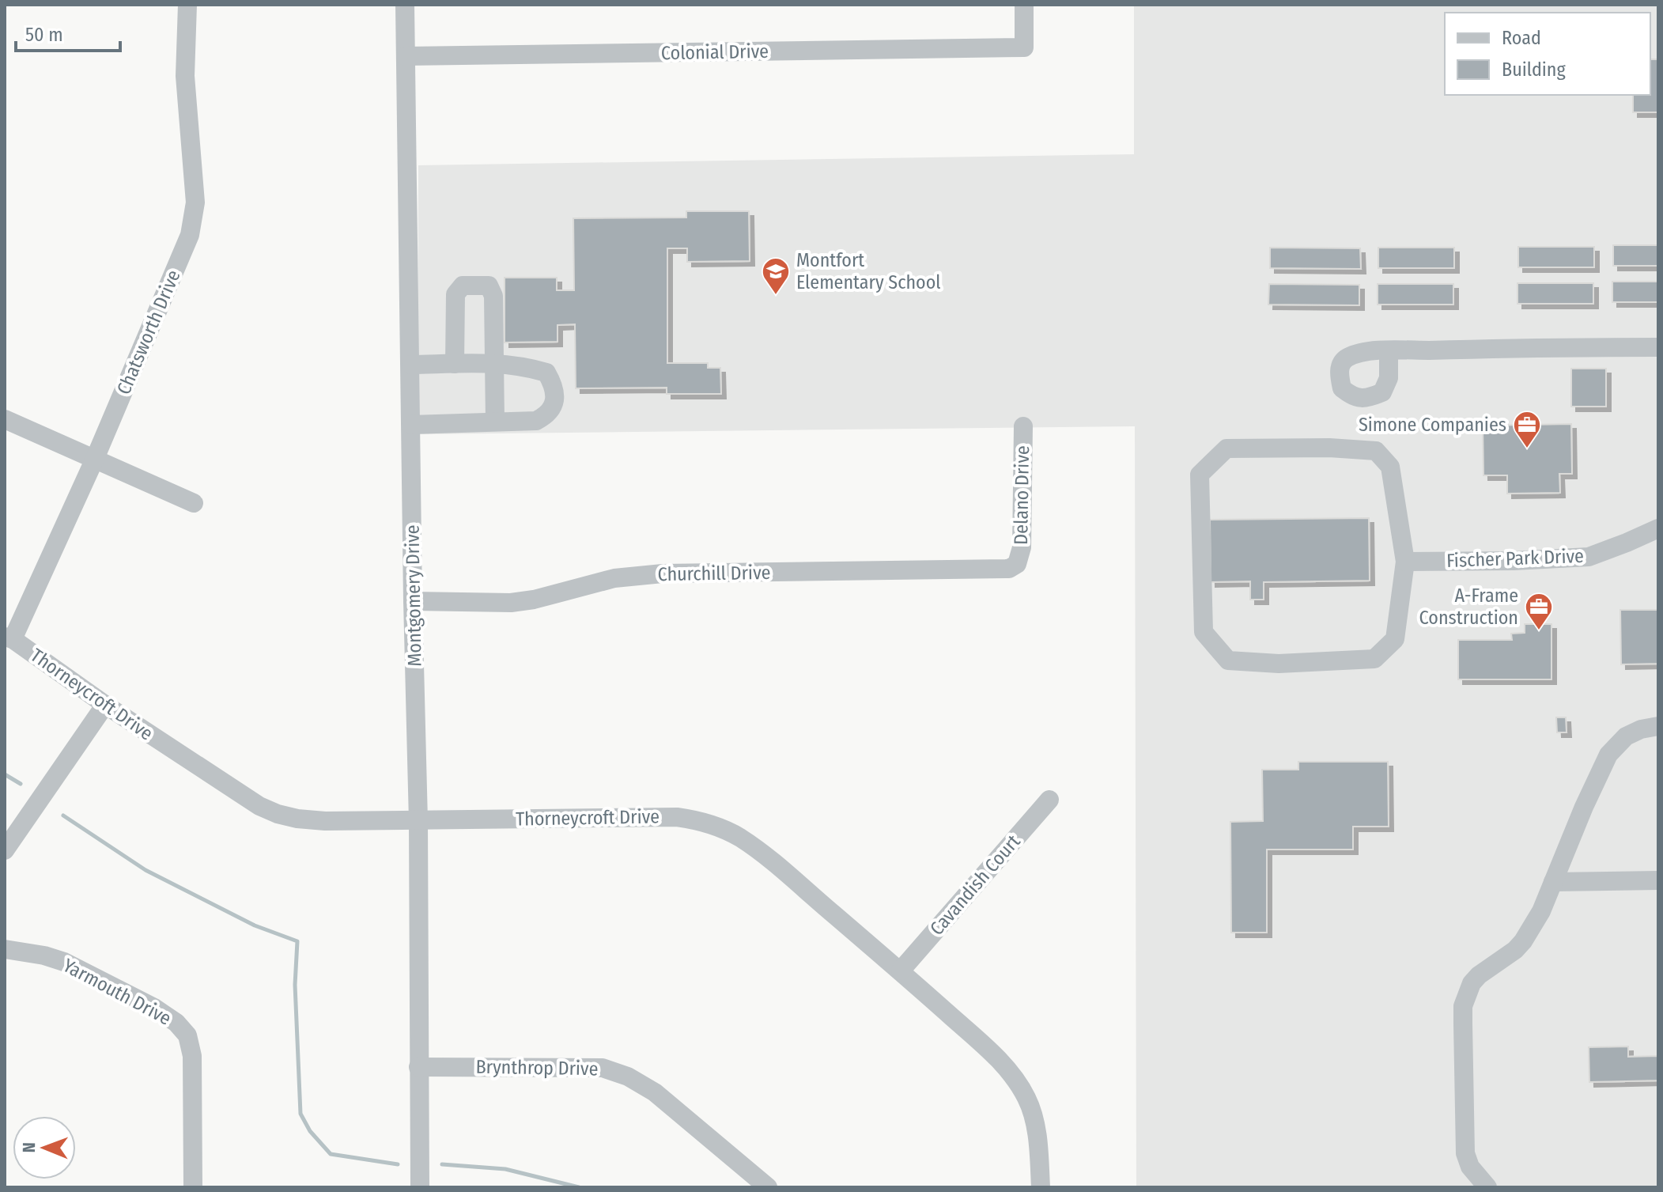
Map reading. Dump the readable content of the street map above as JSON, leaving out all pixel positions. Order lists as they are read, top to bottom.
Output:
{
  "streets": {
    "street": [
      "Colonial Drive",
      "Chatsworth Drive",
      "Delano Drive",
      "Fischer Park Drive",
      "Churchill Drive",
      "Montgomery Drive",
      "Thorneycroft Drive",
      "Cavandish Court",
      "Yarmouth Drive",
      "Brynthrop Drive"
    ]
  },
  "crossings": [
    ["Colonial Drive", "Montgomery Drive"],
    ["Chatsworth Drive", "Thorneycroft Drive"],
    ["Delano Drive", "Churchill Drive"],
    ["Churchill Drive", "Montgomery Drive"],
    ["Montgomery Drive", "Thorneycroft Drive"],
    ["Montgomery Drive", "Brynthrop Drive"],
    ["Thorneycroft Drive", "Cavandish Court"]
  ],
  "places": {
    "school or university": ["Montfort Elementary School"],
    "office": ["Simone Companies", "A-Frame Construction"]
  },
  "legend": ["Road", "Building"],
  "scale_bar": "50 m",
  "north": "left"
}
